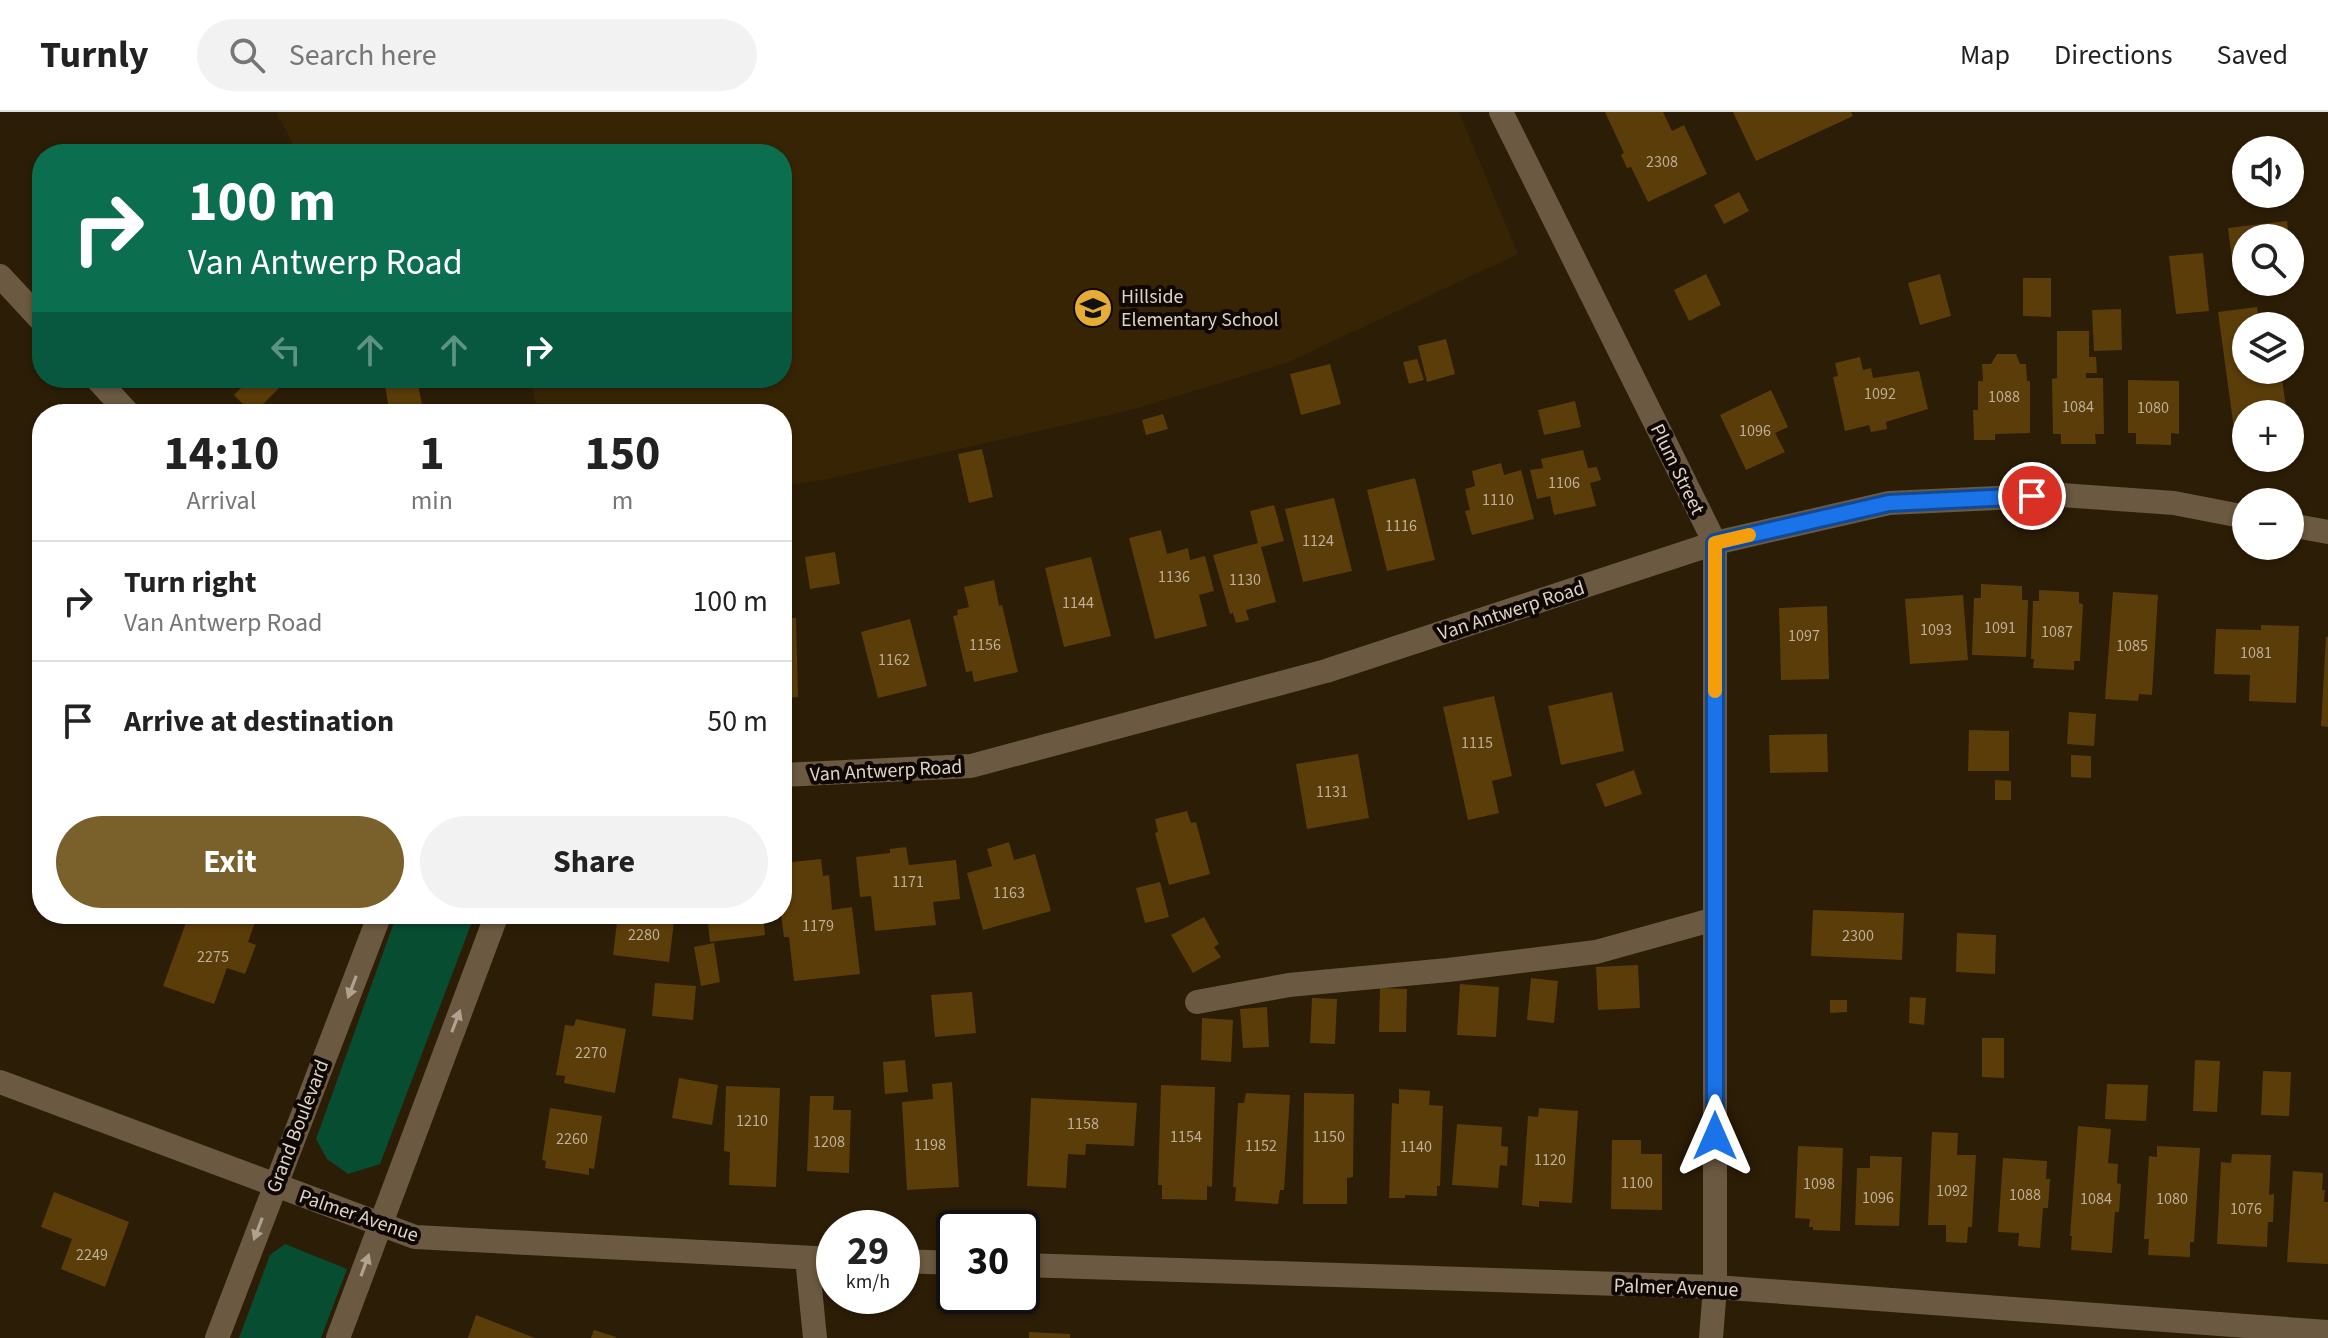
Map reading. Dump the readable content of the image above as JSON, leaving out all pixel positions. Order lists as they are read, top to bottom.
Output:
{
  "streets": {
    "street": [
      "Plum Street",
      "Van Antwerp Road",
      "Grand Boulevard",
      "Palmer Avenue"
    ]
  },
  "crossings": [
    ["Plum Street", "Van Antwerp Road"],
    ["Plum Street", "Palmer Avenue"],
    ["Grand Boulevard", "Palmer Avenue"]
  ],
  "places": {
    "school or university": ["Hillside Elementary School"]
  },
  "house_numbers": [
    "2308",
    "1092",
    "1088",
    "1084",
    "1080",
    "1096",
    "1106",
    "1110",
    "1116",
    "1124",
    "1136",
    "1130",
    "1144",
    "1091",
    "1093",
    "1087",
    "1097",
    "1156",
    "1085",
    "1081",
    "1162",
    "1115",
    "1131",
    "1171",
    "1163",
    "1179",
    "2280",
    "2300",
    "2275",
    "2270",
    "1210",
    "1158",
    "1154",
    "1150",
    "2260",
    "1208",
    "1198",
    "1152",
    "1140",
    "1120",
    "1100",
    "1098",
    "1092",
    "1088",
    "1096",
    "1084",
    "1080",
    "1076",
    "2249"
  ],
  "page": {
    "header": "Turnly",
    "search": "Search here",
    "nav": ["Map", "Directions", "Saved"],
    "map_buttons": ["+", "−"],
    "turn": ["100 m", "Van Antwerp Road"],
    "eta": [
      "14:10",
      "Arrival",
      "1",
      "min",
      "150",
      "m"
    ],
    "list": [
      {
        "name": "Turn right",
        "note": "Van Antwerp Road",
        "value": "100 m"
      },
      {
        "name": "Arrive at destination",
        "value": "50 m"
      }
    ],
    "buttons": ["Exit", "Share"],
    "speed": "29 km/h",
    "limit": "30"
  }
}
